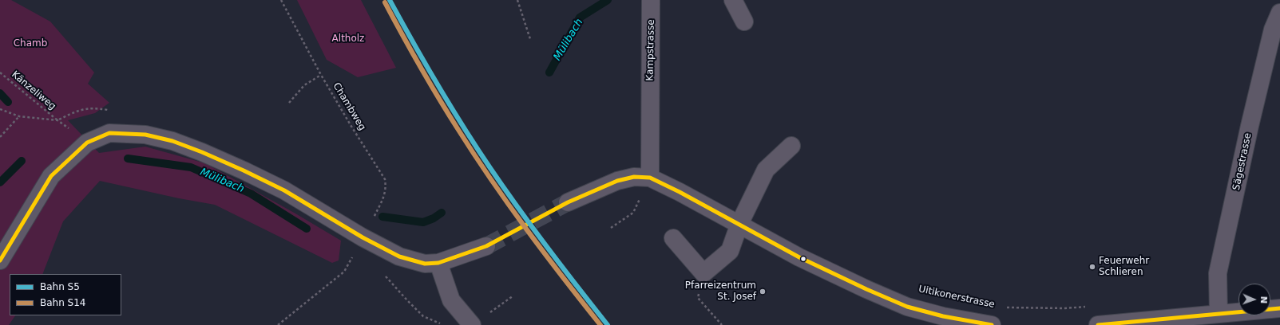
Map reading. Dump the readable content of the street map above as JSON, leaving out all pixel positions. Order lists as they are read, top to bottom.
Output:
{
  "streets": {
    "street": ["Kampstrasse", "Sägestrasse", "Uitikonerstrasse"],
    "path": ["Känzeliweg", "Chambweg"]
  },
  "crossings": [
    ["Kampstrasse", "Uitikonerstrasse"]
  ],
  "water": ["Mülibach"],
  "parks": ["Altholz", "Chamb"],
  "places": ["Feuerwehr Schlieren", "Pfarreizentrum St. Josef"],
  "lines": ["rail line S5", "rail line S14"],
  "legend": ["Bahn S5", "Bahn S14"],
  "north": "right"
}
